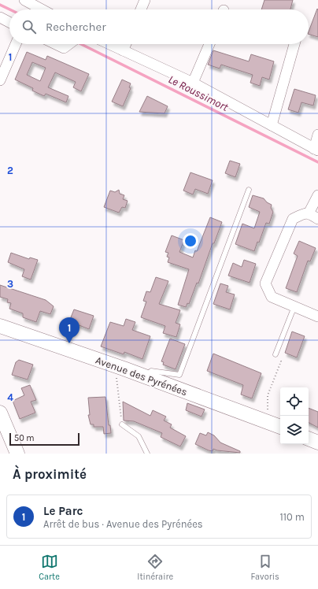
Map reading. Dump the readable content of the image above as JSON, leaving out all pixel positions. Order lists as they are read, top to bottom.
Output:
{
  "streets": {
    "main road": ["Avenue des Pyrénées"]
  },
  "water": ["Le Roussimort"],
  "scale_bar": "50 m",
  "page": {
    "search": "Rechercher",
    "pins": "1",
    "scale": "50 m",
    "heading": "À proximité",
    "list": [
      {
        "mark": "1",
        "name": "Le Parc",
        "note": "Arrêt de bus · Avenue des Pyrénées",
        "value": "110 m"
      }
    ],
    "nav": ["Carte", "Itinéraire", "Favoris"]
  },
  "grid": {
    "rows": [
      "1",
      "2",
      "3",
      "4"
    ]
  }
}
